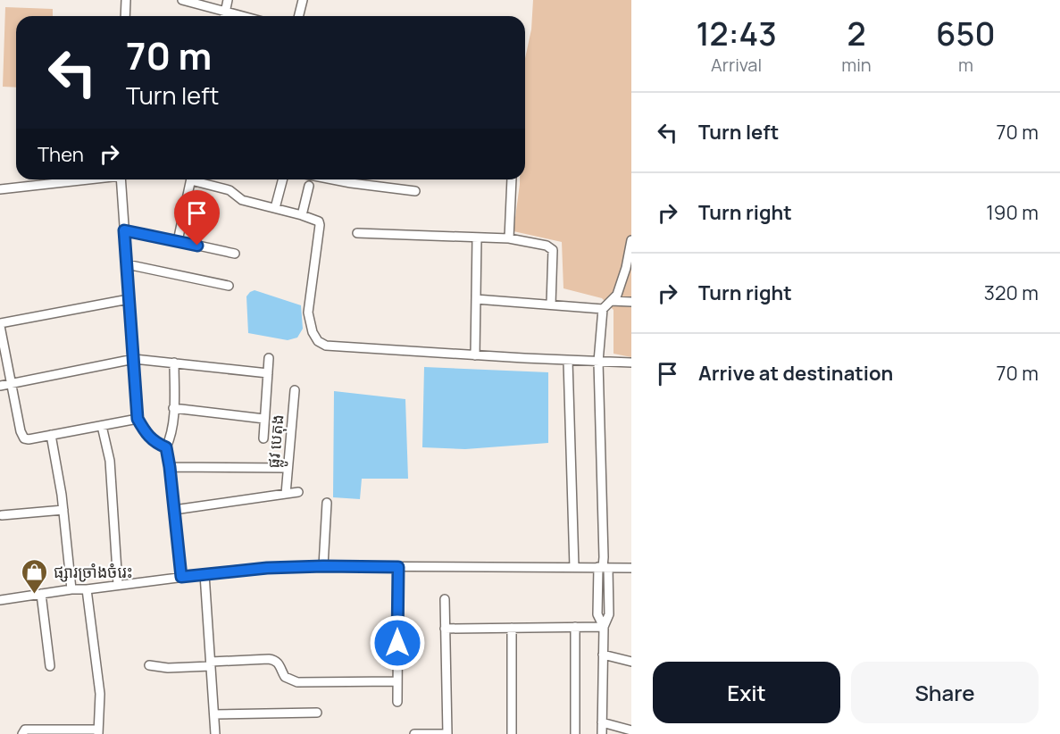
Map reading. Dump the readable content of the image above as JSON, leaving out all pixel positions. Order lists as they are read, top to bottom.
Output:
{
  "streets": {
    "street": ["ផ្លូវ បេតុង"]
  },
  "places": {
    "shop": ["ផ្សារច្រាំងចំរេះ"]
  },
  "page": {
    "eta": [
      "12:43",
      "Arrival",
      "2",
      "min",
      "650",
      "m"
    ],
    "turn": ["70 m", "Turn left"],
    "list": [
      {
        "name": "Turn left",
        "value": "70 m"
      },
      {
        "name": "Turn right",
        "value": "190 m"
      },
      {
        "name": "Turn right",
        "value": "320 m"
      },
      {
        "name": "Arrive at destination",
        "value": "70 m"
      }
    ],
    "then": "Then",
    "buttons": ["Exit", "Share"]
  }
}
